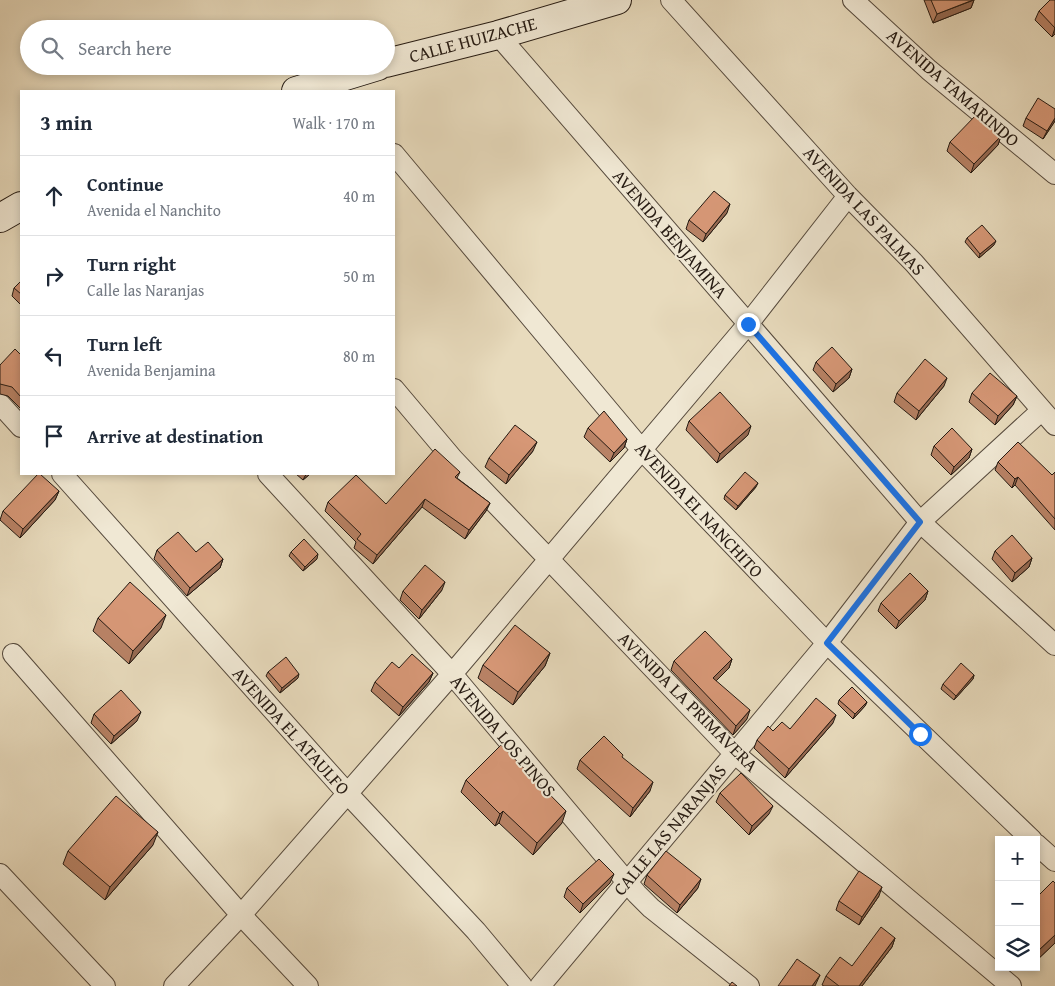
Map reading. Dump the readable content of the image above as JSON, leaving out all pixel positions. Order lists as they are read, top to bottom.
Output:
{
  "streets": {
    "street": [
      "CALLE HUIZACHE",
      "AVENIDA TAMARINDO",
      "AVENIDA LAS PALMAS",
      "AVENIDA BENJAMINA",
      "AVENIDA EL NANCHITO",
      "AVENIDA LA PRIMAVERA",
      "AVENIDA EL ATAULFO",
      "AVENIDA LOS PINOS",
      "CALLE LAS NARANJAS"
    ]
  },
  "crossings": [
    ["CALLE HUIZACHE", "AVENIDA BENJAMINA"],
    ["AVENIDA LAS PALMAS", "CALLE LAS NARANJAS"],
    ["AVENIDA BENJAMINA", "CALLE LAS NARANJAS"],
    ["AVENIDA EL NANCHITO", "CALLE LAS NARANJAS"],
    ["AVENIDA LA PRIMAVERA", "CALLE LAS NARANJAS"],
    ["AVENIDA EL ATAULFO", "CALLE LAS NARANJAS"],
    ["AVENIDA LOS PINOS", "CALLE LAS NARANJAS"]
  ],
  "page": {
    "search": "Search here",
    "heading": ["3 min", "Walk · 170 m"],
    "list": [
      ["Continue", "Avenida el Nanchito", "40 m"],
      ["Turn right", "Calle las Naranjas", "50 m"],
      ["Turn left", "Avenida Benjamina", "80 m"],
      "Arrive at destination"
    ],
    "map_buttons": ["+", "−"]
  }
}
